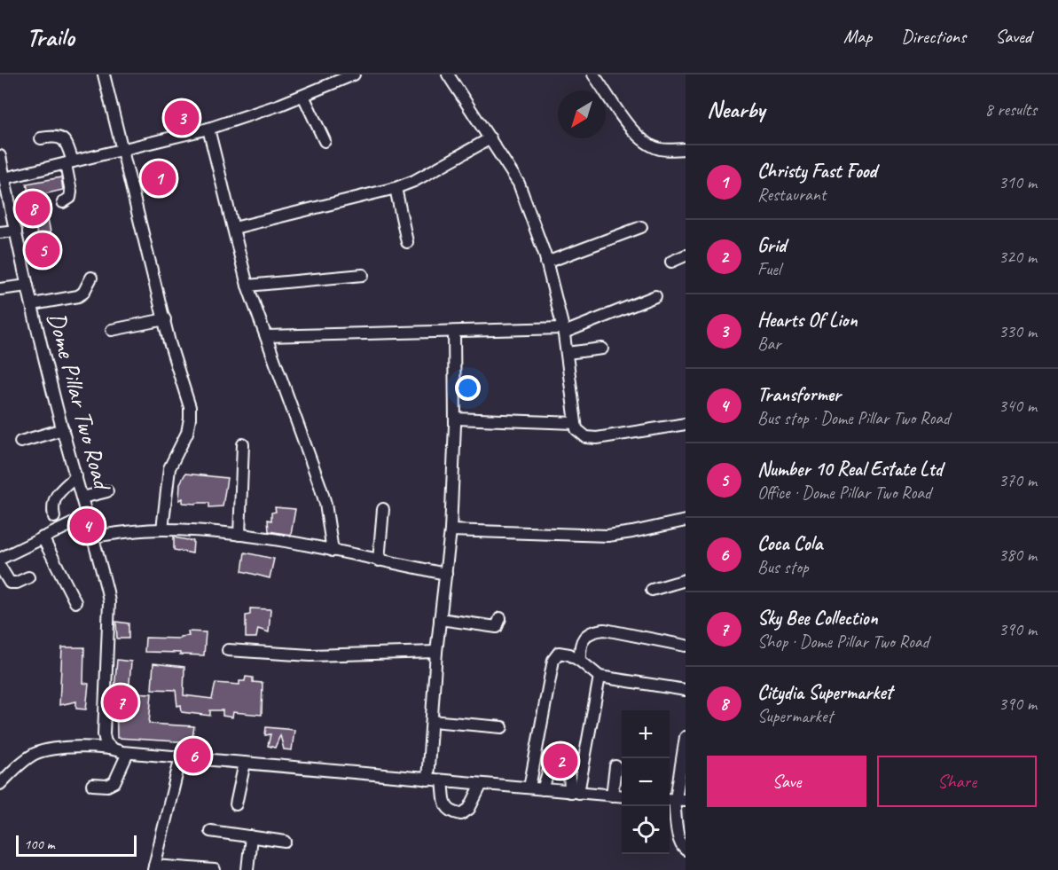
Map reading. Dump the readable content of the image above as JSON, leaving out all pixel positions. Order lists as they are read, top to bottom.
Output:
{
  "streets": {
    "street": ["Dome Pillar Two Road"]
  },
  "scale_bar": "100 m",
  "north": "bottom left",
  "page": {
    "header": "Trailo",
    "nav": ["Map", "Directions", "Saved"],
    "heading": ["Nearby", "8 results"],
    "pins": [
      "3",
      "1",
      "8",
      "5",
      "4",
      "7",
      "6",
      "2"
    ],
    "list": [
      {
        "mark": "1",
        "name": "Christy Fast Food",
        "note": "Restaurant",
        "value": "310 m"
      },
      {
        "mark": "2",
        "name": "Grid",
        "note": "Fuel",
        "value": "320 m"
      },
      {
        "mark": "3",
        "name": "Hearts Of Lion",
        "note": "Bar",
        "value": "330 m"
      },
      {
        "mark": "4",
        "name": "Transformer",
        "note": "Bus stop · Dome Pillar Two Road",
        "value": "340 m"
      },
      {
        "mark": "5",
        "name": "Number 10 Real Estate Ltd",
        "note": "Office · Dome Pillar Two Road",
        "value": "370 m"
      },
      {
        "mark": "6",
        "name": "Coca Cola",
        "note": "Bus stop",
        "value": "380 m"
      },
      {
        "mark": "7",
        "name": "Sky Bee Collection",
        "note": "Shop · Dome Pillar Two Road",
        "value": "390 m"
      },
      {
        "mark": "8",
        "name": "Citydia Supermarket",
        "note": "Supermarket",
        "value": "390 m"
      }
    ],
    "map_buttons": ["+", "−"],
    "buttons": ["Save", "Share"],
    "scale": "100 m"
  }
}
